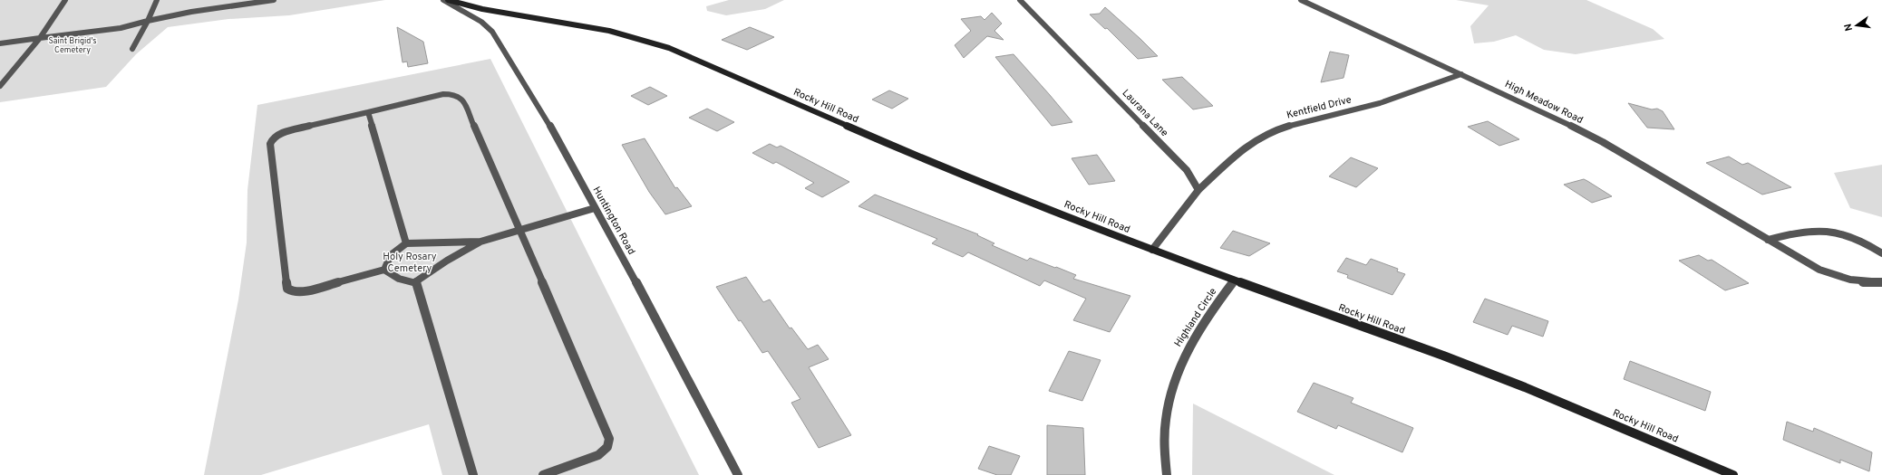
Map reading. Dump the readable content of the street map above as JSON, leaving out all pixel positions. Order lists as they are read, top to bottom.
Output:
{
  "streets": {
    "street": [
      "High Meadow Road",
      "Rocky Hill Road",
      "Kentfield Drive",
      "Laurana Lane",
      "Huntington Road",
      "Highland Circle"
    ]
  },
  "crossings": [
    ["High Meadow Road", "Kentfield Drive"],
    ["Rocky Hill Road", "Highland Circle"],
    ["Kentfield Drive", "Laurana Lane"]
  ],
  "parks": ["Saint Brigid's Cemetery", "Holy Rosary Cemetery"],
  "north": "left"
}
